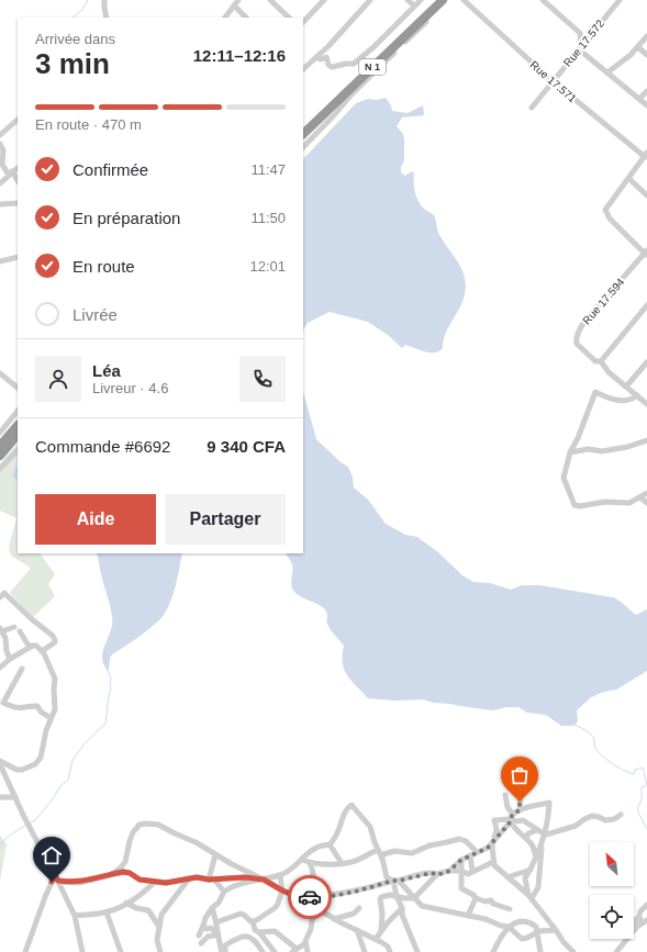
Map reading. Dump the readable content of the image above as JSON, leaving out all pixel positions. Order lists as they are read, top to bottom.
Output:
{
  "streets": {
    "highway": ["N 1"],
    "street": ["Rue 17.572", "Rue 17.571", "Rue 17.594"]
  },
  "crossings": [
    ["Rue 17.572", "Rue 17.571"]
  ],
  "north": "top left",
  "page": {
    "heading": ["3 min", "Arrivée dans", "12:11–12:16"],
    "panel": [
      "Léa",
      "Livreur · 4.6",
      "Commande #6692",
      "9 340 CFA"
    ],
    "bar": "En route · 470 m",
    "list": [
      ["Confirmée", "11:47"],
      ["En préparation", "11:50"],
      ["En route", "12:01"],
      "Livrée"
    ],
    "buttons": ["Aide", "Partager"]
  }
}
